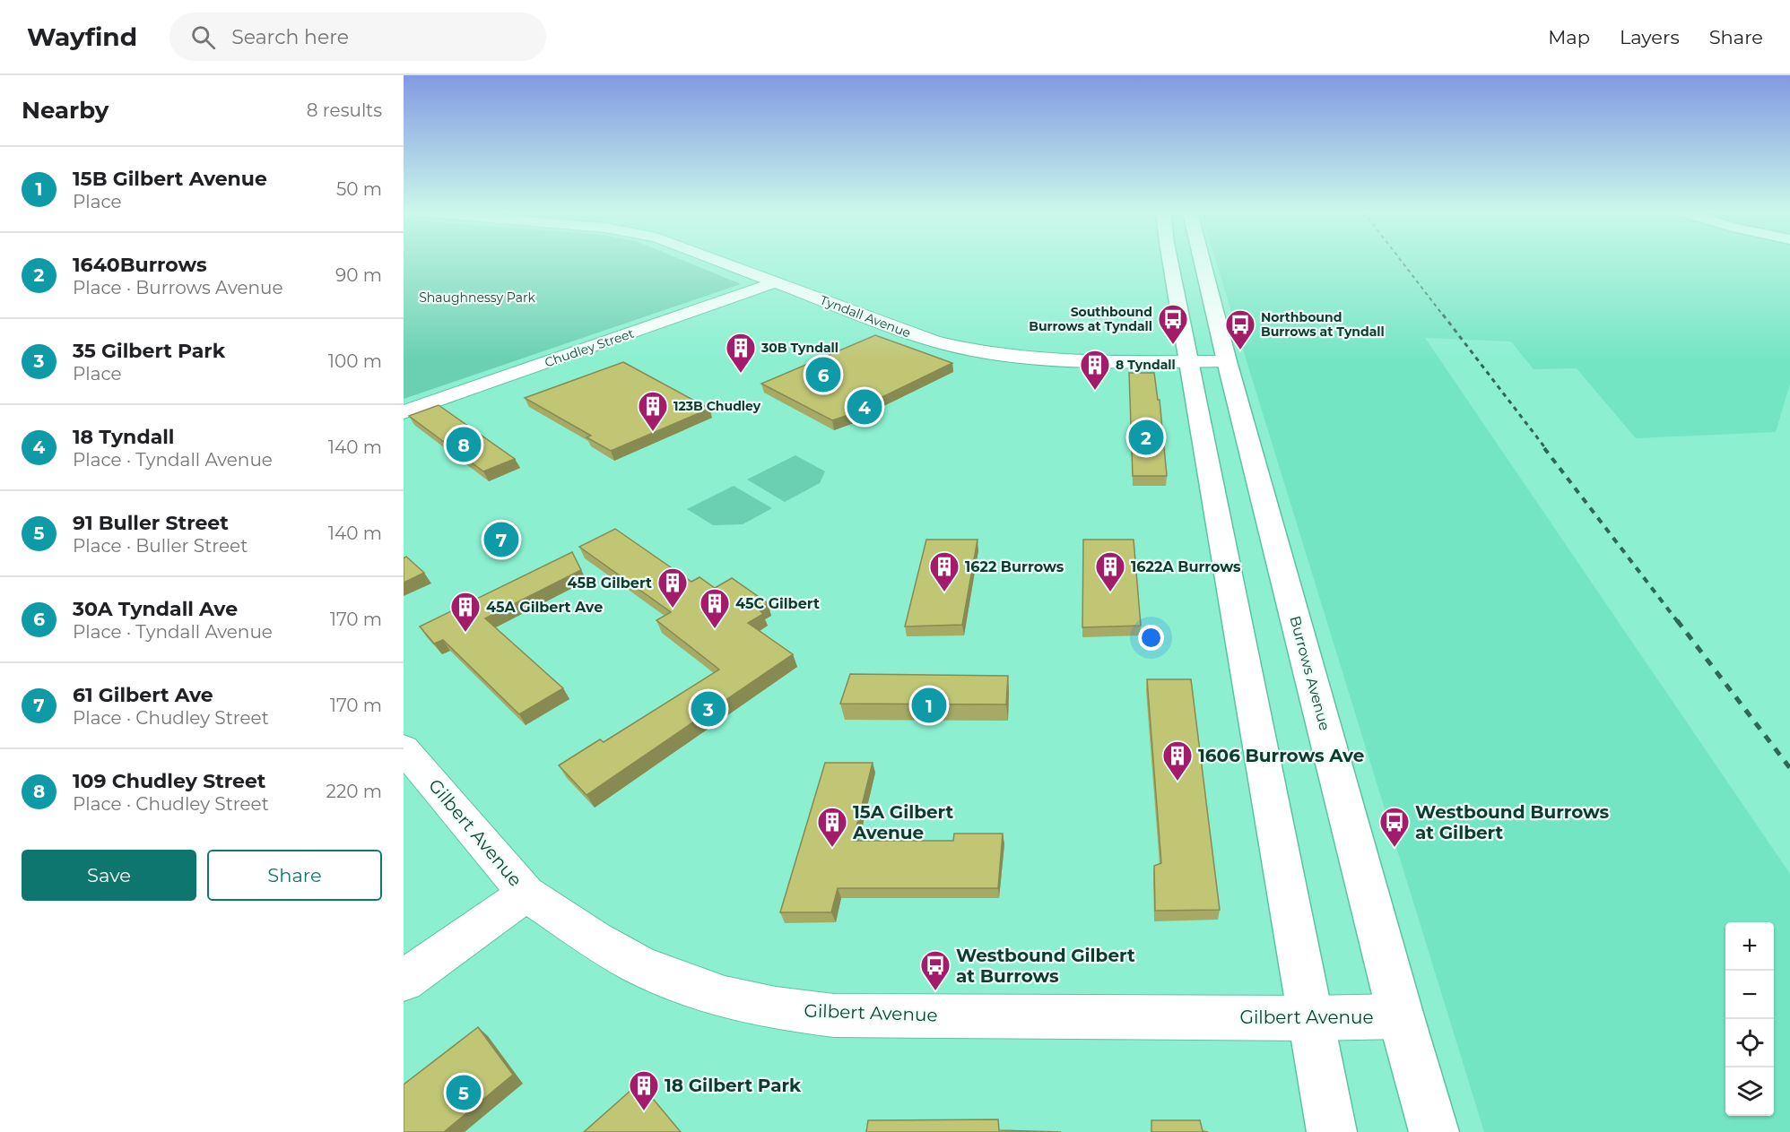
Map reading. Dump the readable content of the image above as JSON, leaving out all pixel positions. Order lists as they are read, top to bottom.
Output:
{
  "streets": {
    "street": [
      "Tyndall Avenue",
      "Chudley Street",
      "Burrows Avenue",
      "Gilbert Avenue"
    ]
  },
  "crossings": [
    ["Tyndall Avenue", "Chudley Street"],
    ["Tyndall Avenue", "Burrows Avenue"],
    ["Burrows Avenue", "Gilbert Avenue"]
  ],
  "parks": ["Shaughnessy Park"],
  "places": {
    "bus stop": [
      "Southbound Burrows at Tyndall",
      "Northbound Burrows at Tyndall",
      "Westbound Burrows at Gilbert",
      "Westbound Gilbert at Burrows"
    ],
    "building": [
      "30B Tyndall",
      "8 Tyndall",
      "123B Chudley",
      "1622 Burrows",
      "1622A Burrows",
      "45B Gilbert",
      "45C Gilbert",
      "45A Gilbert Ave",
      "1606 Burrows Ave",
      "15A Gilbert Avenue",
      "18 Gilbert Park"
    ]
  },
  "page": {
    "header": "Wayfind",
    "search": "Search here",
    "nav": ["Map", "Layers", "Share"],
    "heading": ["Nearby", "8 results"],
    "list": [
      {
        "mark": "1",
        "name": "15B Gilbert Avenue",
        "note": "Place",
        "value": "50 m"
      },
      {
        "mark": "2",
        "name": "1640Burrows",
        "note": "Place · Burrows Avenue",
        "value": "90 m"
      },
      {
        "mark": "3",
        "name": "35 Gilbert Park",
        "note": "Place",
        "value": "100 m"
      },
      {
        "mark": "4",
        "name": "18 Tyndall",
        "note": "Place · Tyndall Avenue",
        "value": "140 m"
      },
      {
        "mark": "5",
        "name": "91 Buller Street",
        "note": "Place · Buller Street",
        "value": "140 m"
      },
      {
        "mark": "6",
        "name": "30A Tyndall Ave",
        "note": "Place · Tyndall Avenue",
        "value": "170 m"
      },
      {
        "mark": "7",
        "name": "61 Gilbert Ave",
        "note": "Place · Chudley Street",
        "value": "170 m"
      },
      {
        "mark": "8",
        "name": "109 Chudley Street",
        "note": "Place · Chudley Street",
        "value": "220 m"
      }
    ],
    "pins": [
      "6",
      "4",
      "2",
      "8",
      "7",
      "1",
      "3",
      "5"
    ],
    "buttons": ["Save", "Share"],
    "map_buttons": ["+", "−"]
  }
}
